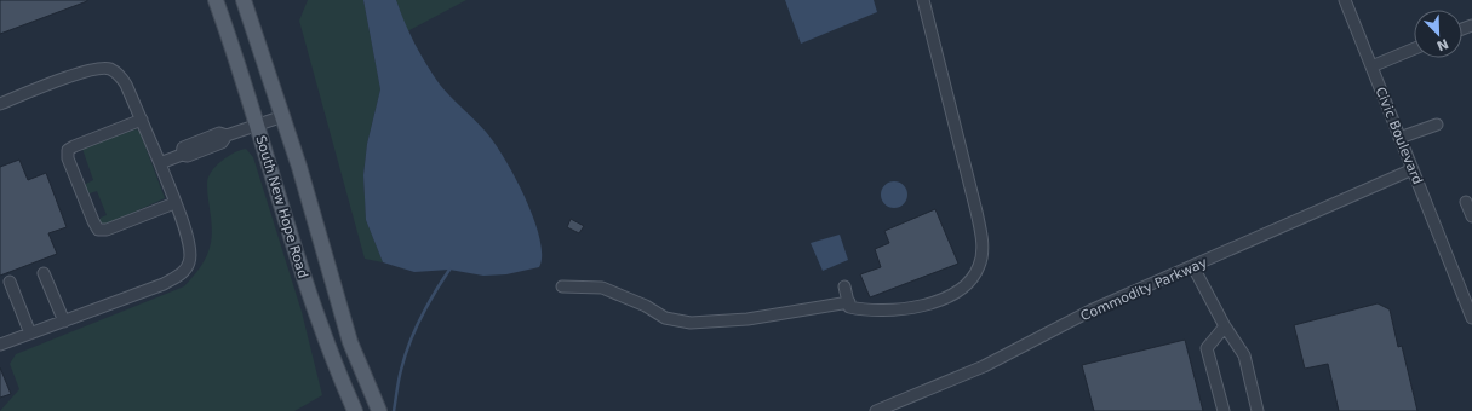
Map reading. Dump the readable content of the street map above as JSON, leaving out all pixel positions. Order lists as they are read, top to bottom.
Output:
{
  "streets": {
    "main road": ["South New Hope Road"],
    "street": ["Civic Boulevard", "Commodity Parkway"]
  },
  "crossings": [
    ["Civic Boulevard", "Commodity Parkway"]
  ],
  "north": "bottom right"
}
